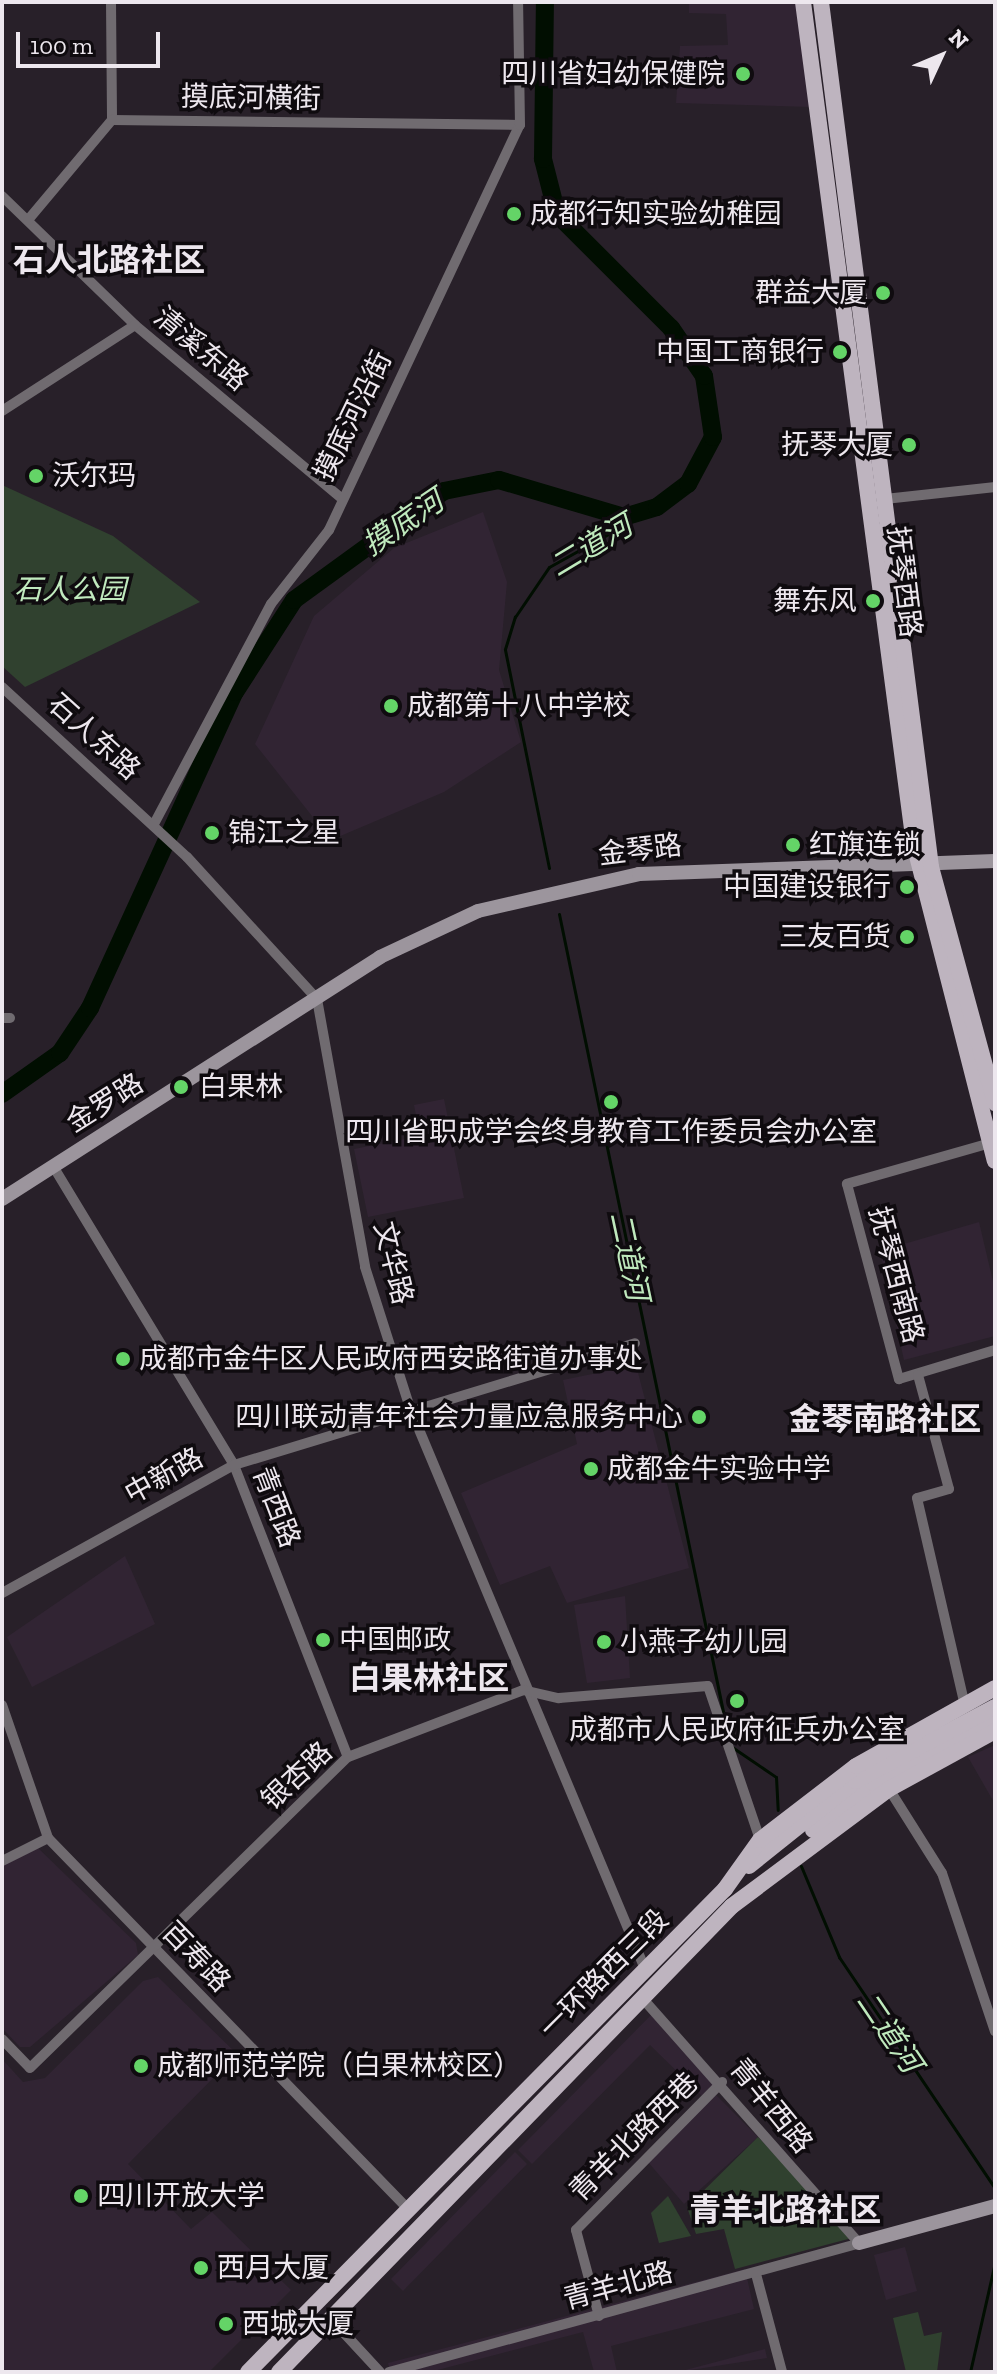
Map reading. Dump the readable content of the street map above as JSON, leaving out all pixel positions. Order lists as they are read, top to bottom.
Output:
{
  "streets": {
    "main road": ["抚琴西路", "一环路西三段"],
    "street": [
      "摸底河横街",
      "清溪东路",
      "摸底河沿街",
      "石人东路",
      "金琴路",
      "金罗路",
      "文华路",
      "抚琴西南路",
      "中新路",
      "青西路",
      "银杏路",
      "百寿路",
      "青羊西路",
      "青羊北路西巷",
      "青羊北路"
    ]
  },
  "crossings": [
    ["摸底河横街", "摸底河沿街"],
    ["清溪东路", "摸底河沿街"],
    ["摸底河沿街", "石人东路"],
    ["抚琴西路", "金琴路"],
    ["抚琴西路", "抚琴西南路"],
    ["金琴路", "金罗路"],
    ["金琴路", "文华路"],
    ["金罗路", "文华路"],
    ["金罗路", "青西路"],
    ["文华路", "中新路"],
    ["文华路", "银杏路"],
    ["文华路", "一环路西三段"],
    ["抚琴西南路", "一环路西三段"],
    ["中新路", "青西路"],
    ["青西路", "银杏路"],
    ["银杏路", "百寿路"],
    ["百寿路", "一环路西三段"],
    ["一环路西三段", "青羊西路"],
    ["青羊西路", "青羊北路西巷"],
    ["青羊西路", "青羊北路"],
    ["青羊北路西巷", "青羊北路"]
  ],
  "districts": [
    "石人北路社区",
    "金琴南路社区",
    "白果林社区",
    "青羊北路社区"
  ],
  "water": ["摸底河", "二道河"],
  "parks": ["石人公园"],
  "places": [
    "四川省妇幼保健院",
    "成都行知实验幼稚园",
    "群益大厦",
    "中国工商银行",
    "抚琴大厦",
    "沃尔玛",
    "舞东风",
    "成都第十八中学校",
    "锦江之星",
    "红旗连锁",
    "中国建设银行",
    "三友百货",
    "白果林",
    "四川省职成学会终身教育工作委员会办公室",
    "成都市金牛区人民政府西安路街道办事处",
    "四川联动青年社会力量应急服务中心",
    "成都金牛实验中学",
    "中国邮政",
    "小燕子幼儿园",
    "成都市人民政府征兵办公室",
    "成都师范学院（白果林校区）",
    "四川开放大学",
    "西月大厦",
    "西城大厦"
  ],
  "scale_bar": "100 m",
  "north": "top right"
}
